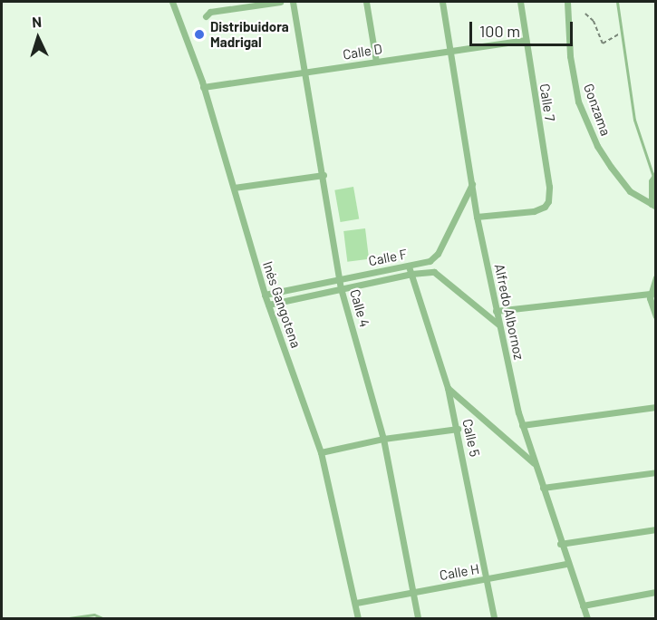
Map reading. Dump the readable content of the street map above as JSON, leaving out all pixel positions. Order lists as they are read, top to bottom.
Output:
{
  "streets": {
    "street": [
      "Calle D",
      "Calle 7",
      "Gonzama",
      "Calle F",
      "Inés Gangotena",
      "Calle 4",
      "Alfredo Albornoz",
      "Calle 5",
      "Calle H"
    ]
  },
  "crossings": [
    ["Calle D", "Calle 7"],
    ["Calle D", "Inés Gangotena"],
    ["Calle D", "Calle 4"],
    ["Calle D", "Alfredo Albornoz"],
    ["Calle 7", "Alfredo Albornoz"],
    ["Calle F", "Inés Gangotena"],
    ["Calle F", "Calle 4"],
    ["Calle F", "Alfredo Albornoz"],
    ["Calle F", "Calle 5"],
    ["Inés Gangotena", "Calle H"],
    ["Calle 4", "Calle H"],
    ["Alfredo Albornoz", "Calle H"],
    ["Calle 5", "Calle H"]
  ],
  "places": ["Distribuidora Madrigal"],
  "scale_bar": "100 m",
  "north": "top"
}
